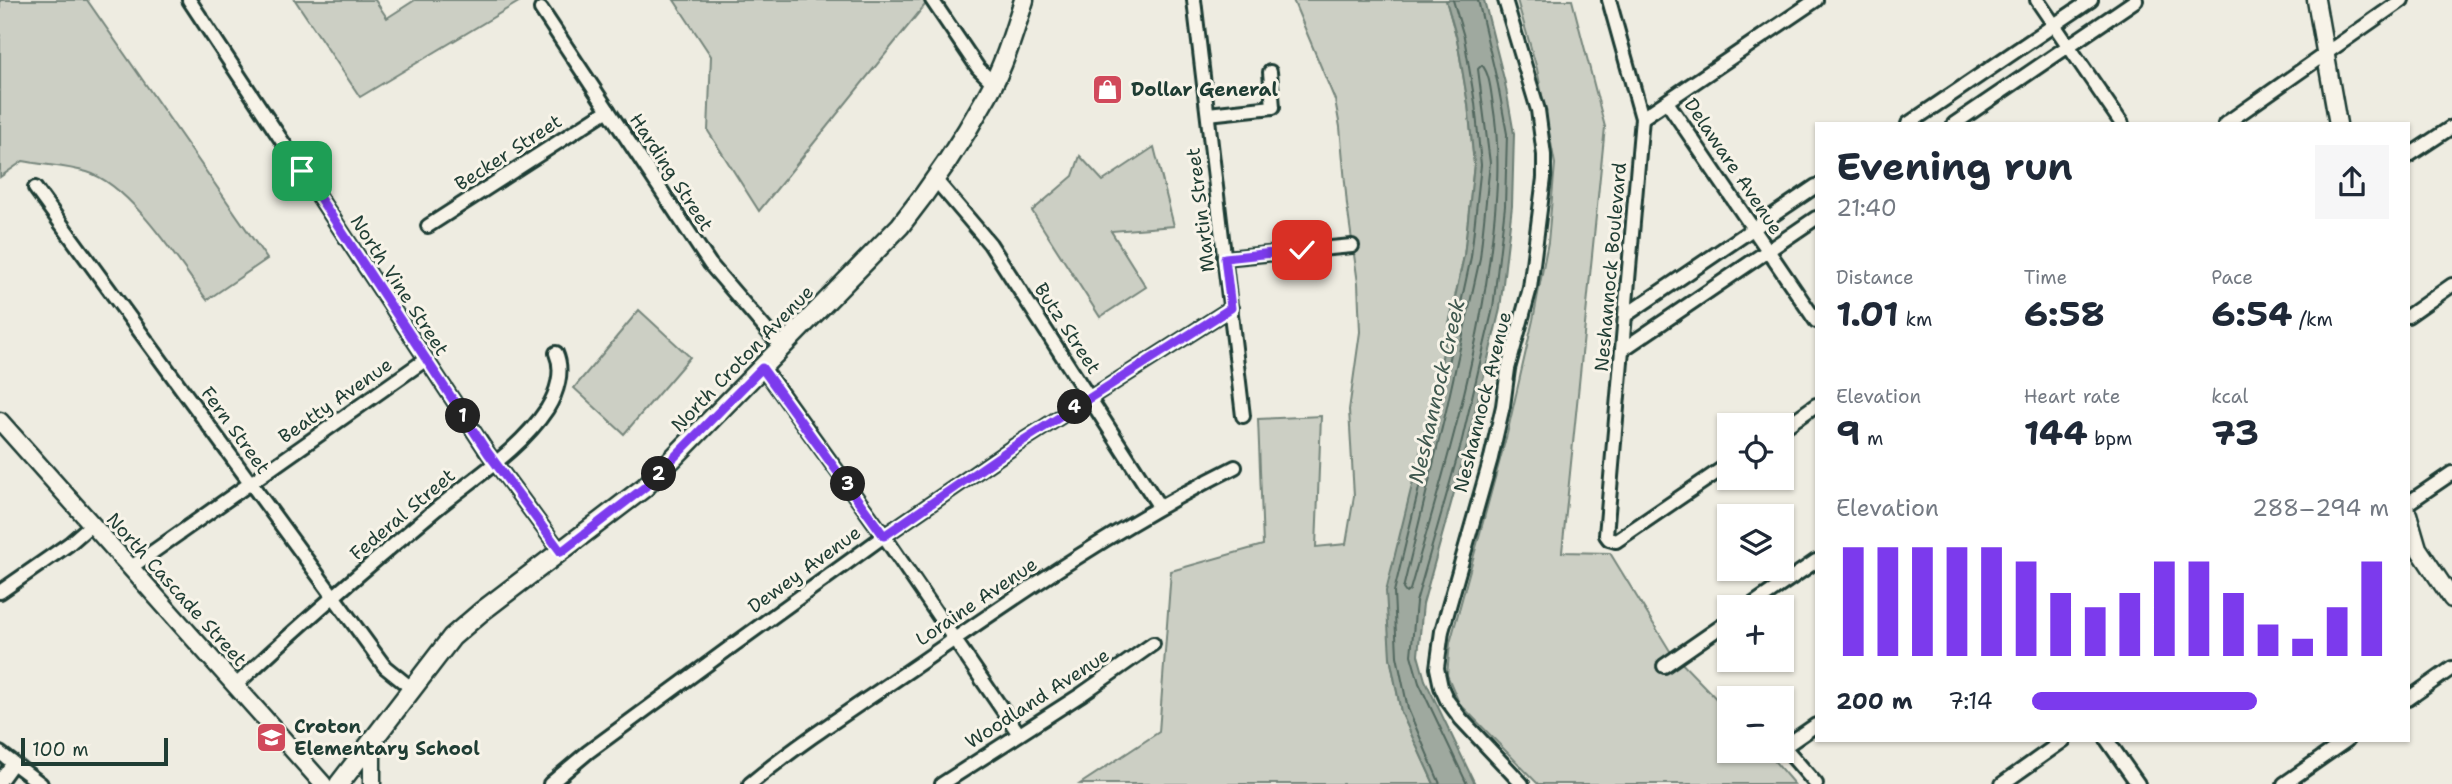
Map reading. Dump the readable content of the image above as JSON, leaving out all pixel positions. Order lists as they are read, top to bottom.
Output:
{
  "streets": {
    "main road": ["North Croton Avenue"],
    "street": [
      "Becker Street",
      "Delaware Avenue",
      "Harding Street",
      "Martin Street",
      "Neshannock Boulevard",
      "North Vine Street",
      "Butz Street",
      "Beatty Avenue",
      "Neshannock Avenue",
      "Fern Street",
      "Federal Street",
      "Dewey Avenue",
      "North Cascade Street",
      "Loraine Avenue",
      "Woodland Avenue"
    ]
  },
  "crossings": [
    ["Becker Street", "Harding Street"],
    ["Harding Street", "North Croton Avenue"],
    ["Martin Street", "Dewey Avenue"],
    ["North Vine Street", "North Croton Avenue"],
    ["North Vine Street", "Beatty Avenue"],
    ["North Vine Street", "Federal Street"],
    ["Butz Street", "North Croton Avenue"],
    ["Butz Street", "Dewey Avenue"],
    ["Butz Street", "Loraine Avenue"],
    ["North Croton Avenue", "Fern Street"],
    ["Beatty Avenue", "Fern Street"],
    ["Beatty Avenue", "North Cascade Street"],
    ["Fern Street", "Federal Street"],
    ["Federal Street", "North Cascade Street"]
  ],
  "water": ["Neshannock Creek"],
  "places": {
    "shop": ["Dollar General"],
    "school or university": ["Croton Elementary School"]
  },
  "scale_bar": "100 m",
  "page": {
    "heading": ["Evening run", "21:40"],
    "stats": [
      ["Distance", "1.01 km"],
      ["Time", "6:58"],
      ["Pace", "6:54 /km"],
      ["Elevation", "9 m"],
      ["Heart rate", "144 bpm"],
      ["kcal", "73"]
    ],
    "pins": [
      "4",
      "1",
      "2",
      "3"
    ],
    "map_buttons": ["+", "−"],
    "chart": ["Elevation", "288–294 m"],
    "list": [
      {
        "name": "200 m",
        "note": "7:14"
      }
    ],
    "scale": "100 m"
  }
}
